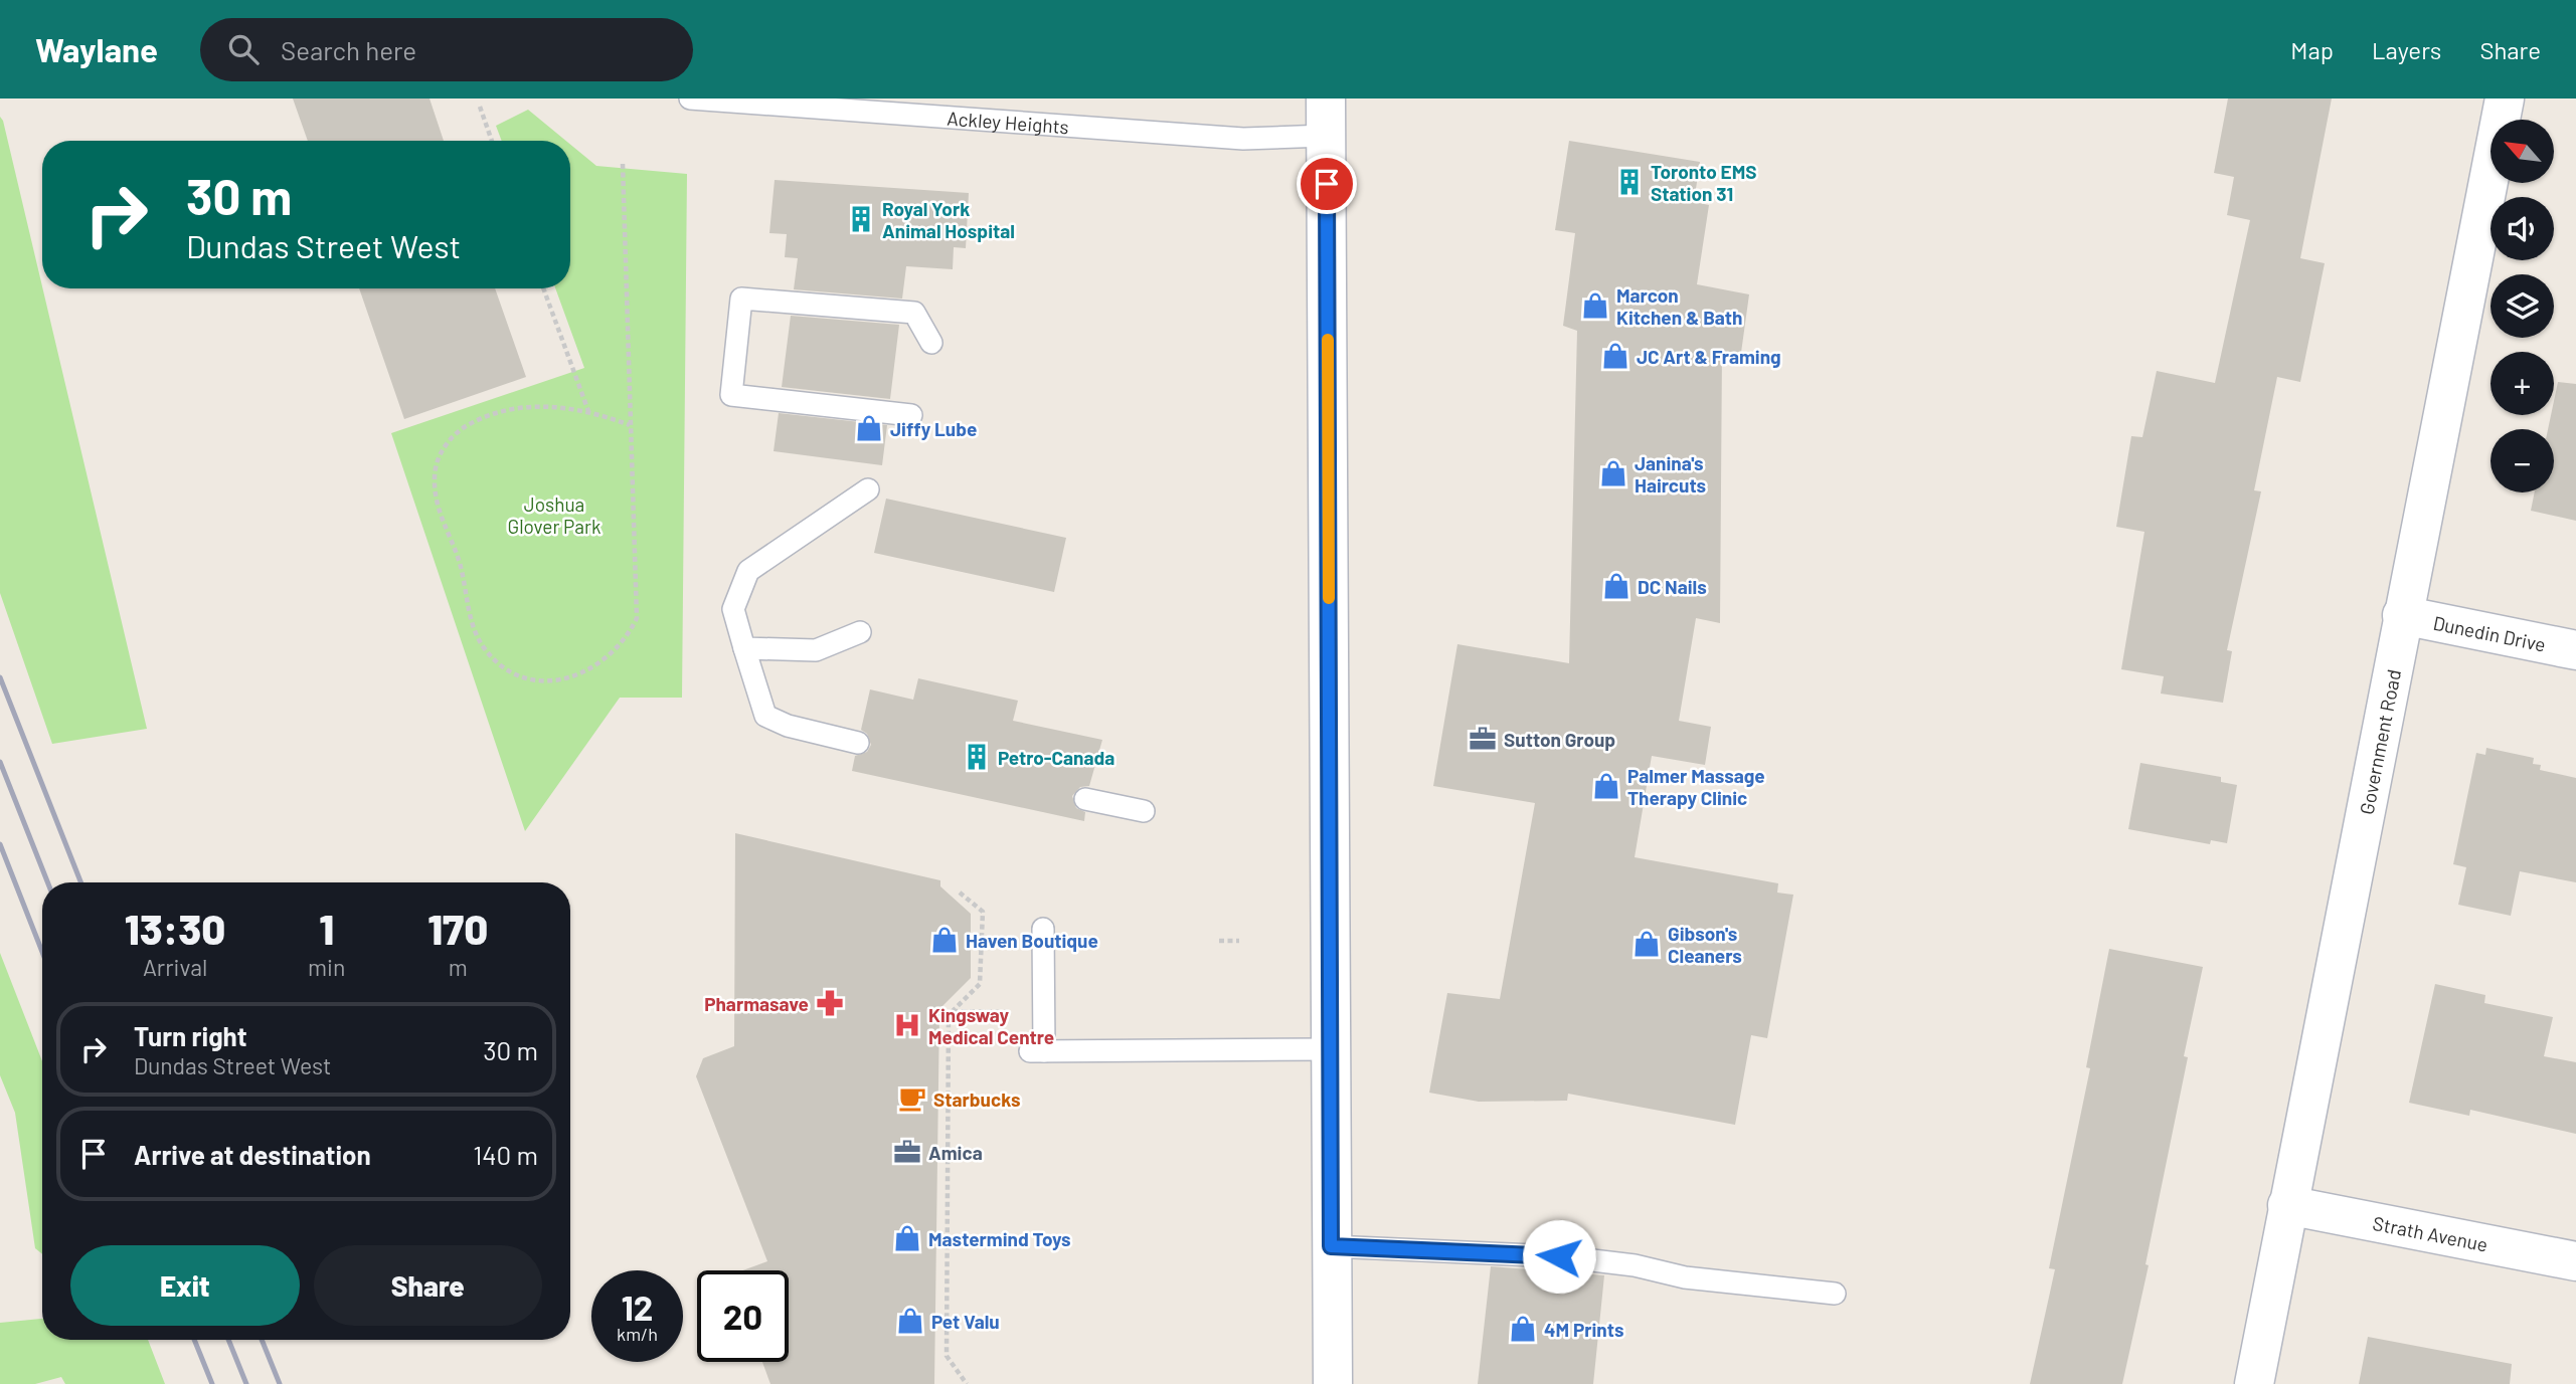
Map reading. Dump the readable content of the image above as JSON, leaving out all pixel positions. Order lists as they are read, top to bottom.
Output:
{
  "streets": {
    "street": ["Dunedin Drive", "Government Road", "Strath Avenue"],
    "lane": ["Ackley Heights"]
  },
  "crossings": [
    ["Dunedin Drive", "Government Road"],
    ["Government Road", "Strath Avenue"]
  ],
  "parks": ["Joshua Glover Park"],
  "places": {
    "building": ["Toronto EMS Station 31", "Royal York Animal Hospital", "Petro-Canada"],
    "shop": [
      "Marcon Kitchen & Bath",
      "JC Art & Framing",
      "Jiffy Lube",
      "Janina's Haircuts",
      "DC Nails",
      "Palmer Massage Therapy Clinic",
      "Haven Boutique",
      "Gibson's Cleaners",
      "Mastermind Toys",
      "Pet Valu",
      "4M Prints"
    ],
    "office": ["Sutton Group", "Amica"],
    "pharmacy": ["Pharmasave"],
    "hospital": ["Kingsway Medical Centre"],
    "cafe": ["Starbucks"]
  },
  "north": "top left",
  "page": {
    "header": "Waylane",
    "search": "Search here",
    "nav": ["Map", "Layers", "Share"],
    "map_buttons": ["+", "−"],
    "turn": ["30 m", "Dundas Street West"],
    "eta": [
      "13:30",
      "Arrival",
      "1",
      "min",
      "170",
      "m"
    ],
    "list": [
      {
        "name": "Turn right",
        "note": "Dundas Street West",
        "value": "30 m"
      },
      {
        "name": "Arrive at destination",
        "value": "140 m"
      }
    ],
    "buttons": ["Exit", "Share"],
    "speed": "12 km/h",
    "limit": "20"
  }
}
